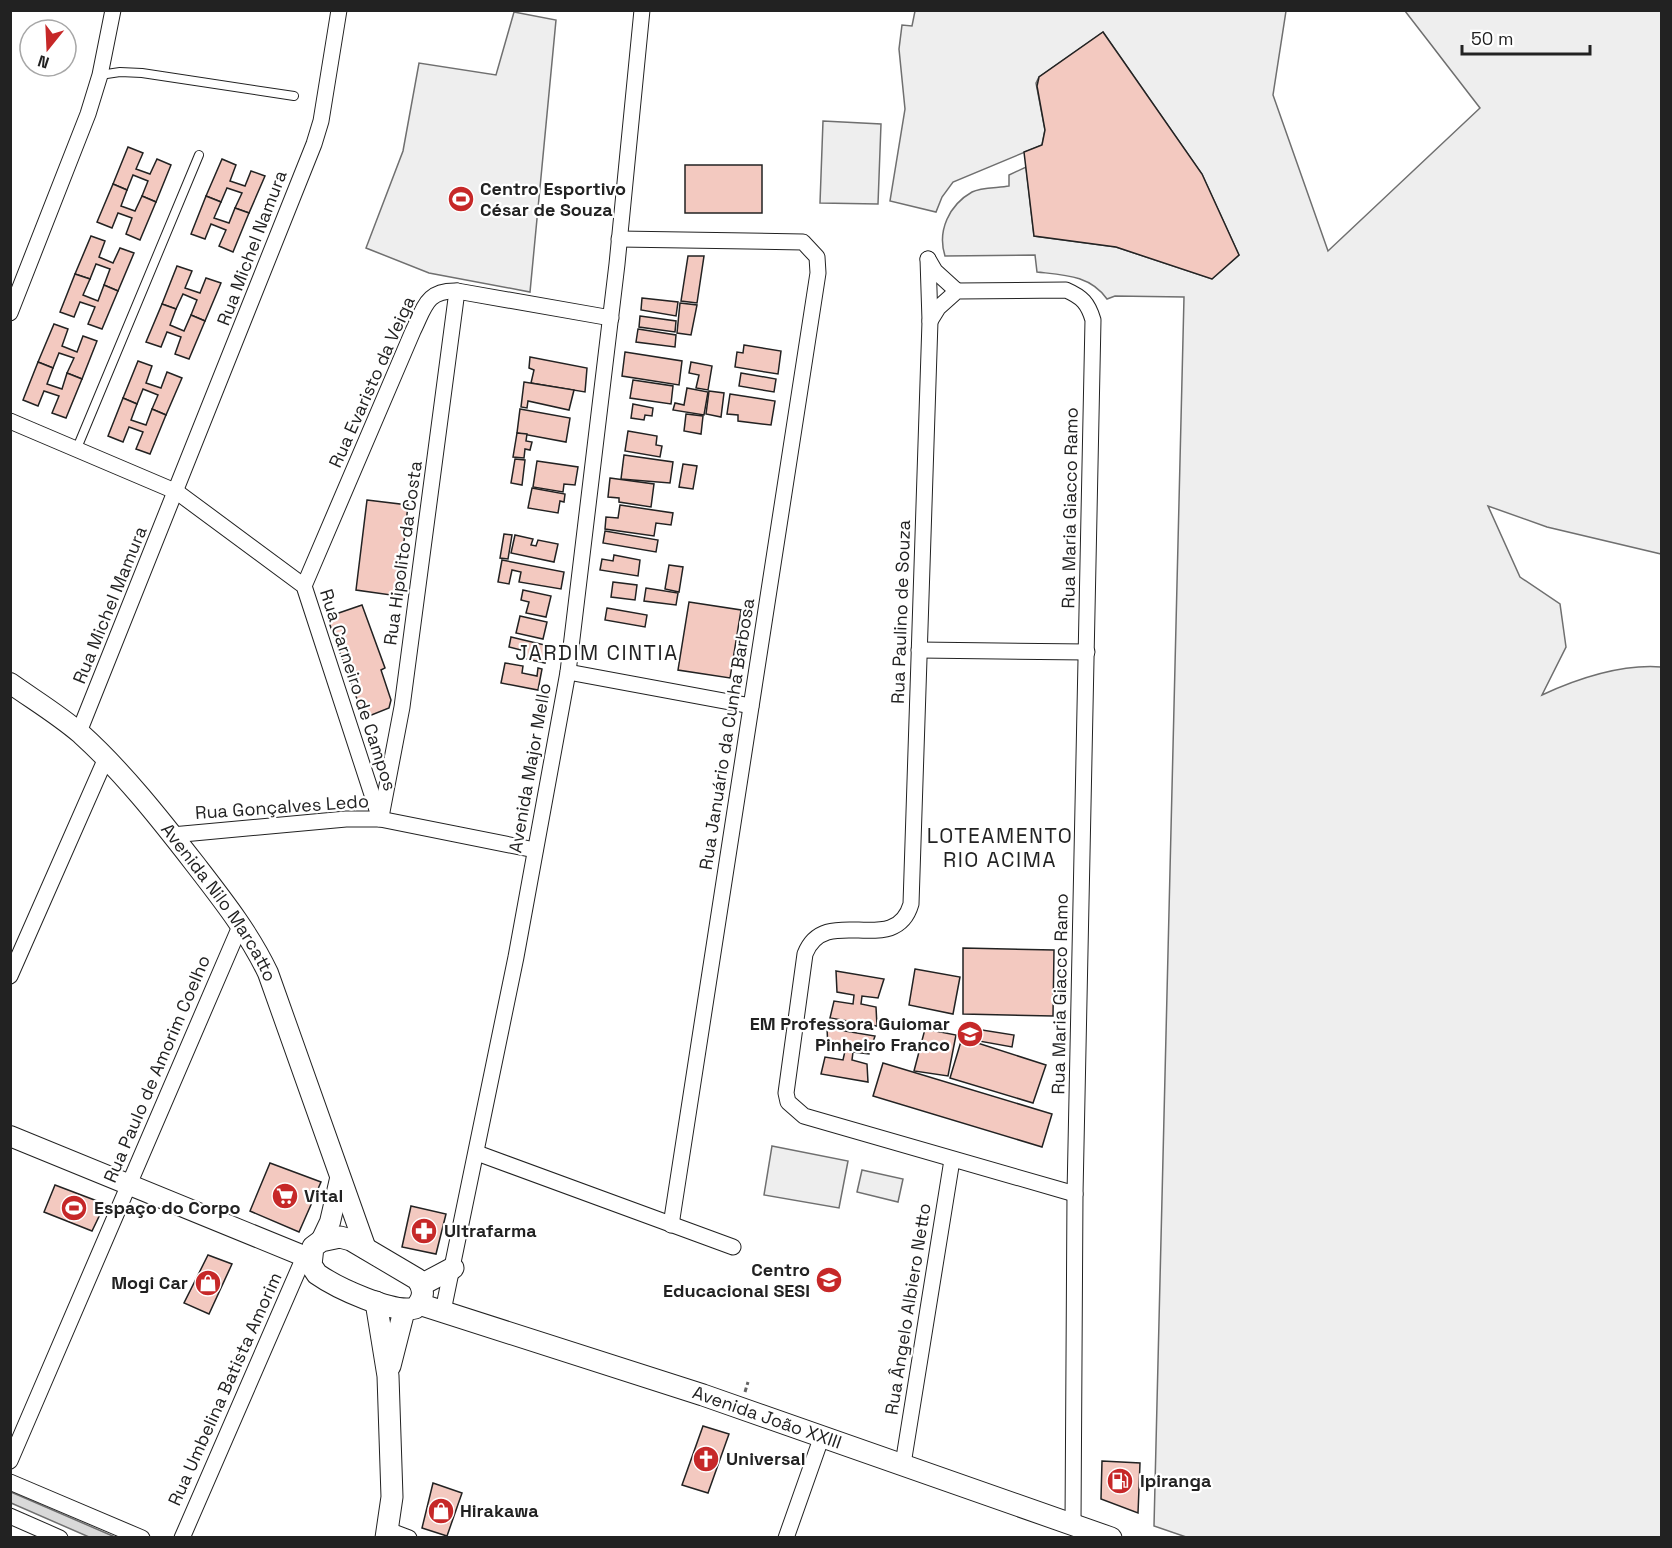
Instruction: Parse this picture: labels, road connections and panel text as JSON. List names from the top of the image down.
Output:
{
  "streets": {
    "main road": ["Avenida João XXIII"],
    "street": [
      "Rua Michel Namura",
      "Rua Evaristo da Veiga",
      "Rua Maria Giacco Ramo",
      "Rua Hipolito da Costa",
      "Rua Michel Mamura",
      "Rua Paulino de Souza",
      "Rua Carneiro de Campos",
      "Rua Januário da Cunha Barbosa",
      "Avenida Major Mello",
      "Rua Gonçalves Ledo",
      "Avenida Nilo Marcatto",
      "Rua Paulo de Amorim Coelho",
      "Rua Ângelo Albiero Netto",
      "Rua Umbelina Batista Amorim"
    ]
  },
  "crossings": [
    ["Rua Michel Namura", "Rua Michel Mamura"],
    ["Rua Michel Namura", "Rua Carneiro de Campos"],
    ["Rua Evaristo da Veiga", "Rua Hipolito da Costa"],
    ["Rua Evaristo da Veiga", "Rua Carneiro de Campos"],
    ["Rua Evaristo da Veiga", "Avenida Major Mello"],
    ["Rua Maria Giacco Ramo", "Rua Paulino de Souza"],
    ["Rua Maria Giacco Ramo", "Avenida João XXIII"],
    ["Rua Hipolito da Costa", "Rua Carneiro de Campos"],
    ["Rua Hipolito da Costa", "Rua Gonçalves Ledo"],
    ["Rua Michel Mamura", "Rua Carneiro de Campos"],
    ["Rua Michel Mamura", "Avenida Nilo Marcatto"],
    ["Rua Paulino de Souza", "Rua Ângelo Albiero Netto"],
    ["Rua Carneiro de Campos", "Rua Gonçalves Ledo"],
    ["Rua Januário da Cunha Barbosa", "Avenida Major Mello"],
    ["Avenida Major Mello", "Rua Gonçalves Ledo"],
    ["Avenida Major Mello", "Avenida João XXIII"],
    ["Rua Gonçalves Ledo", "Avenida Nilo Marcatto"],
    ["Avenida Nilo Marcatto", "Rua Paulo de Amorim Coelho"],
    ["Avenida Nilo Marcatto", "Avenida João XXIII"],
    ["Rua Paulo de Amorim Coelho", "Avenida João XXIII"],
    ["Rua Ângelo Albiero Netto", "Avenida João XXIII"],
    ["Rua Umbelina Batista Amorim", "Avenida João XXIII"]
  ],
  "districts": ["JARDIM CINTIA", "LOTEAMENTO RIO ACIMA"],
  "places": {
    "sports": ["Centro Esportivo César de Souza", "Espaço do Corpo"],
    "school or university": ["EM Professora Guiomar Pinheiro Franco", "Centro Educacional SESI"],
    "supermarket": ["Vital"],
    "pharmacy": ["Ultrafarma"],
    "shop": ["Mogi Car", "Hirakawa"],
    "church": ["Universal"],
    "fuel station": ["Ipiranga"]
  },
  "scale_bar": "50 m",
  "north": "bottom"
}
